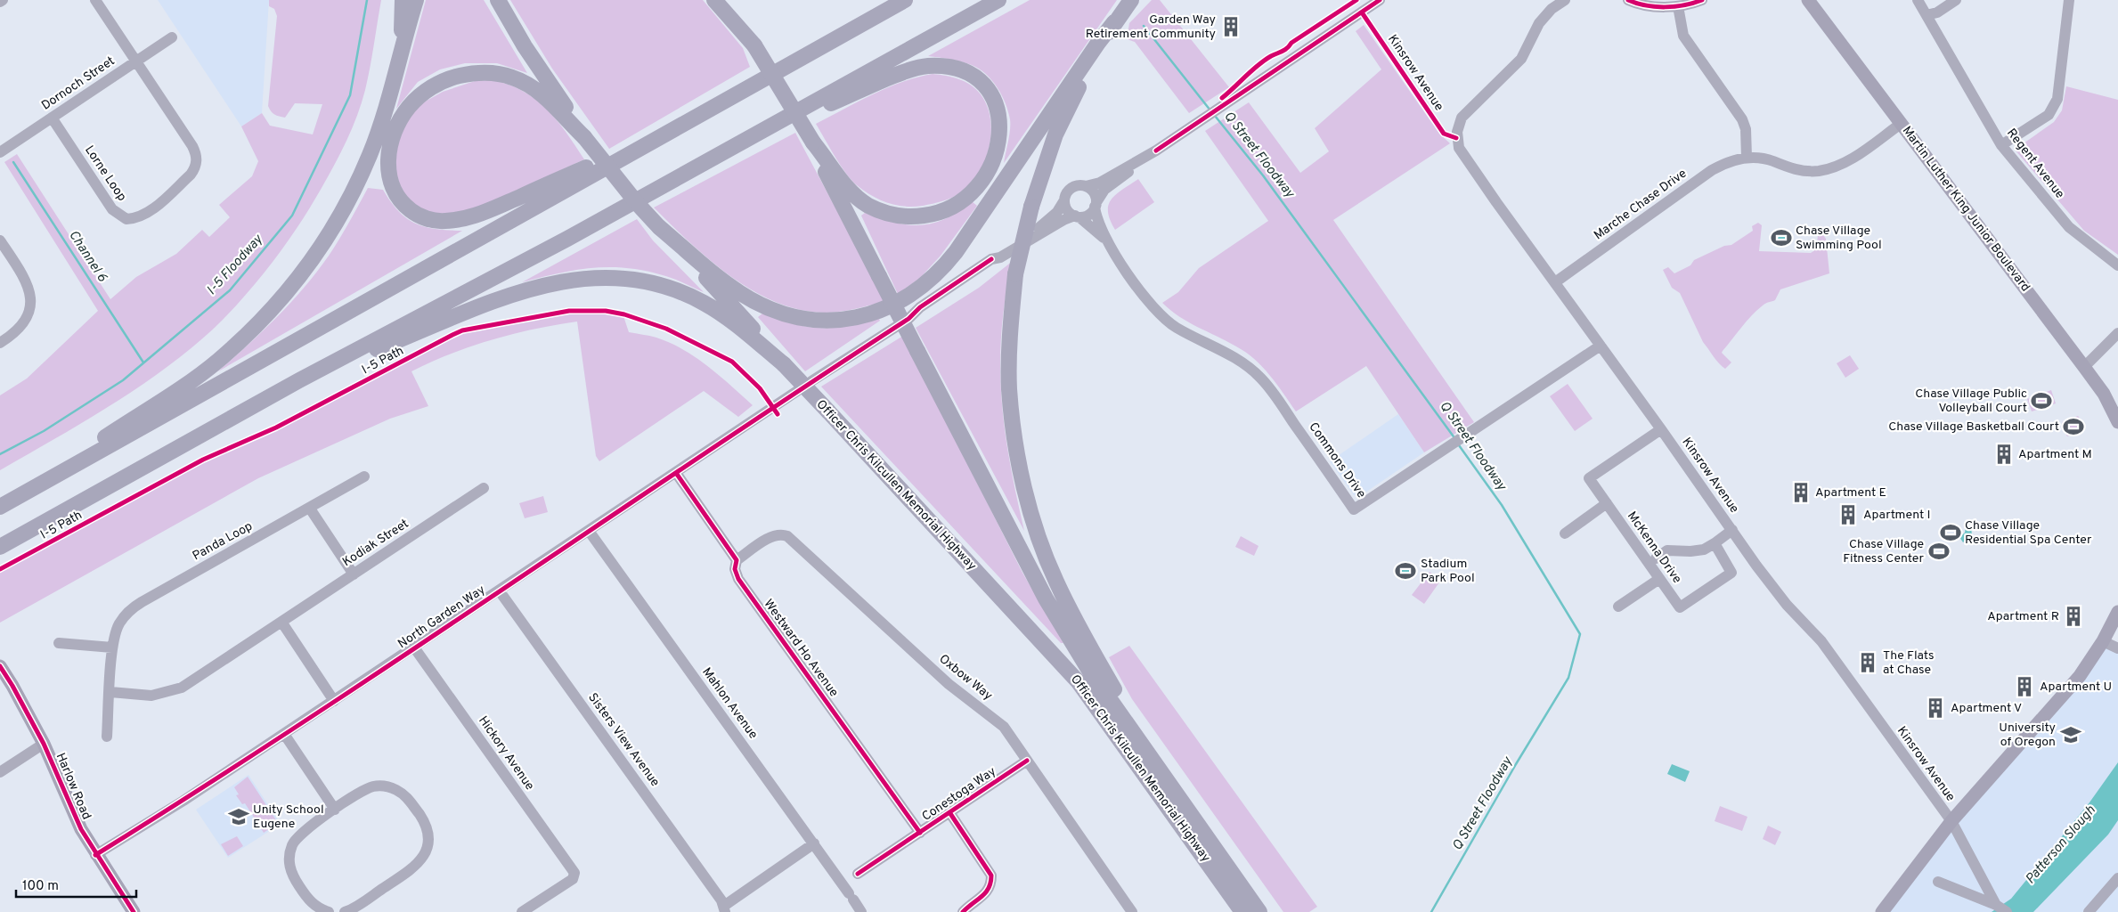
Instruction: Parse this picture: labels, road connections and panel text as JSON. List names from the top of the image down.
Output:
{
  "streets": {
    "highway": ["Officer Chris Kilcullen Memorial Highway"],
    "main road": ["Martin Luther King Junior Boulevard", "Harlow Road"],
    "street": [
      "Kinsrow Avenue",
      "Dornoch Street",
      "Regent Avenue",
      "Lorne Loop",
      "Marche Chase Drive",
      "Commons Drive",
      "Panda Loop",
      "Kodiak Street",
      "McKenna Drive",
      "North Garden Way",
      "Westward Ho Avenue",
      "Oxbow Way",
      "Mahlon Avenue",
      "Sisters View Avenue",
      "Hickory Avenue",
      "Conestoga Way"
    ],
    "cycle path": ["I-5 Path"]
  },
  "crossings": [
    ["Kinsrow Avenue", "Marche Chase Drive"],
    ["Kinsrow Avenue", "Commons Drive"],
    ["Kinsrow Avenue", "McKenna Drive"],
    ["Dornoch Street", "Lorne Loop"],
    ["Marche Chase Drive", "Martin Luther King Junior Boulevard"],
    ["Panda Loop", "Kodiak Street"],
    ["North Garden Way", "Westward Ho Avenue"],
    ["North Garden Way", "Mahlon Avenue"],
    ["North Garden Way", "Sisters View Avenue"],
    ["North Garden Way", "Hickory Avenue"],
    ["North Garden Way", "Harlow Road"],
    ["Westward Ho Avenue", "Oxbow Way"],
    ["Westward Ho Avenue", "Conestoga Way"],
    ["Oxbow Way", "Conestoga Way"]
  ],
  "water": [
    "Q Street Floodway",
    "Channel 6",
    "I-5 Floodway",
    "Patterson Slough"
  ],
  "places": {
    "building": [
      "Garden Way Retirement Community",
      "Apartment M",
      "Apartment E",
      "Apartment I",
      "Apartment R",
      "The Flats at Chase",
      "Apartment U",
      "Apartment V"
    ],
    "sports": [
      "Chase Village Swimming Pool",
      "Chase Village Public Volleyball Court",
      "Chase Village Basketball Court",
      "Chase Village Residential Spa Center",
      "Chase Village Fitness Center",
      "Stadium Park Pool"
    ],
    "school or university": ["University of Oregon", "Unity School Eugene"]
  },
  "scale_bar": "100 m"
}
